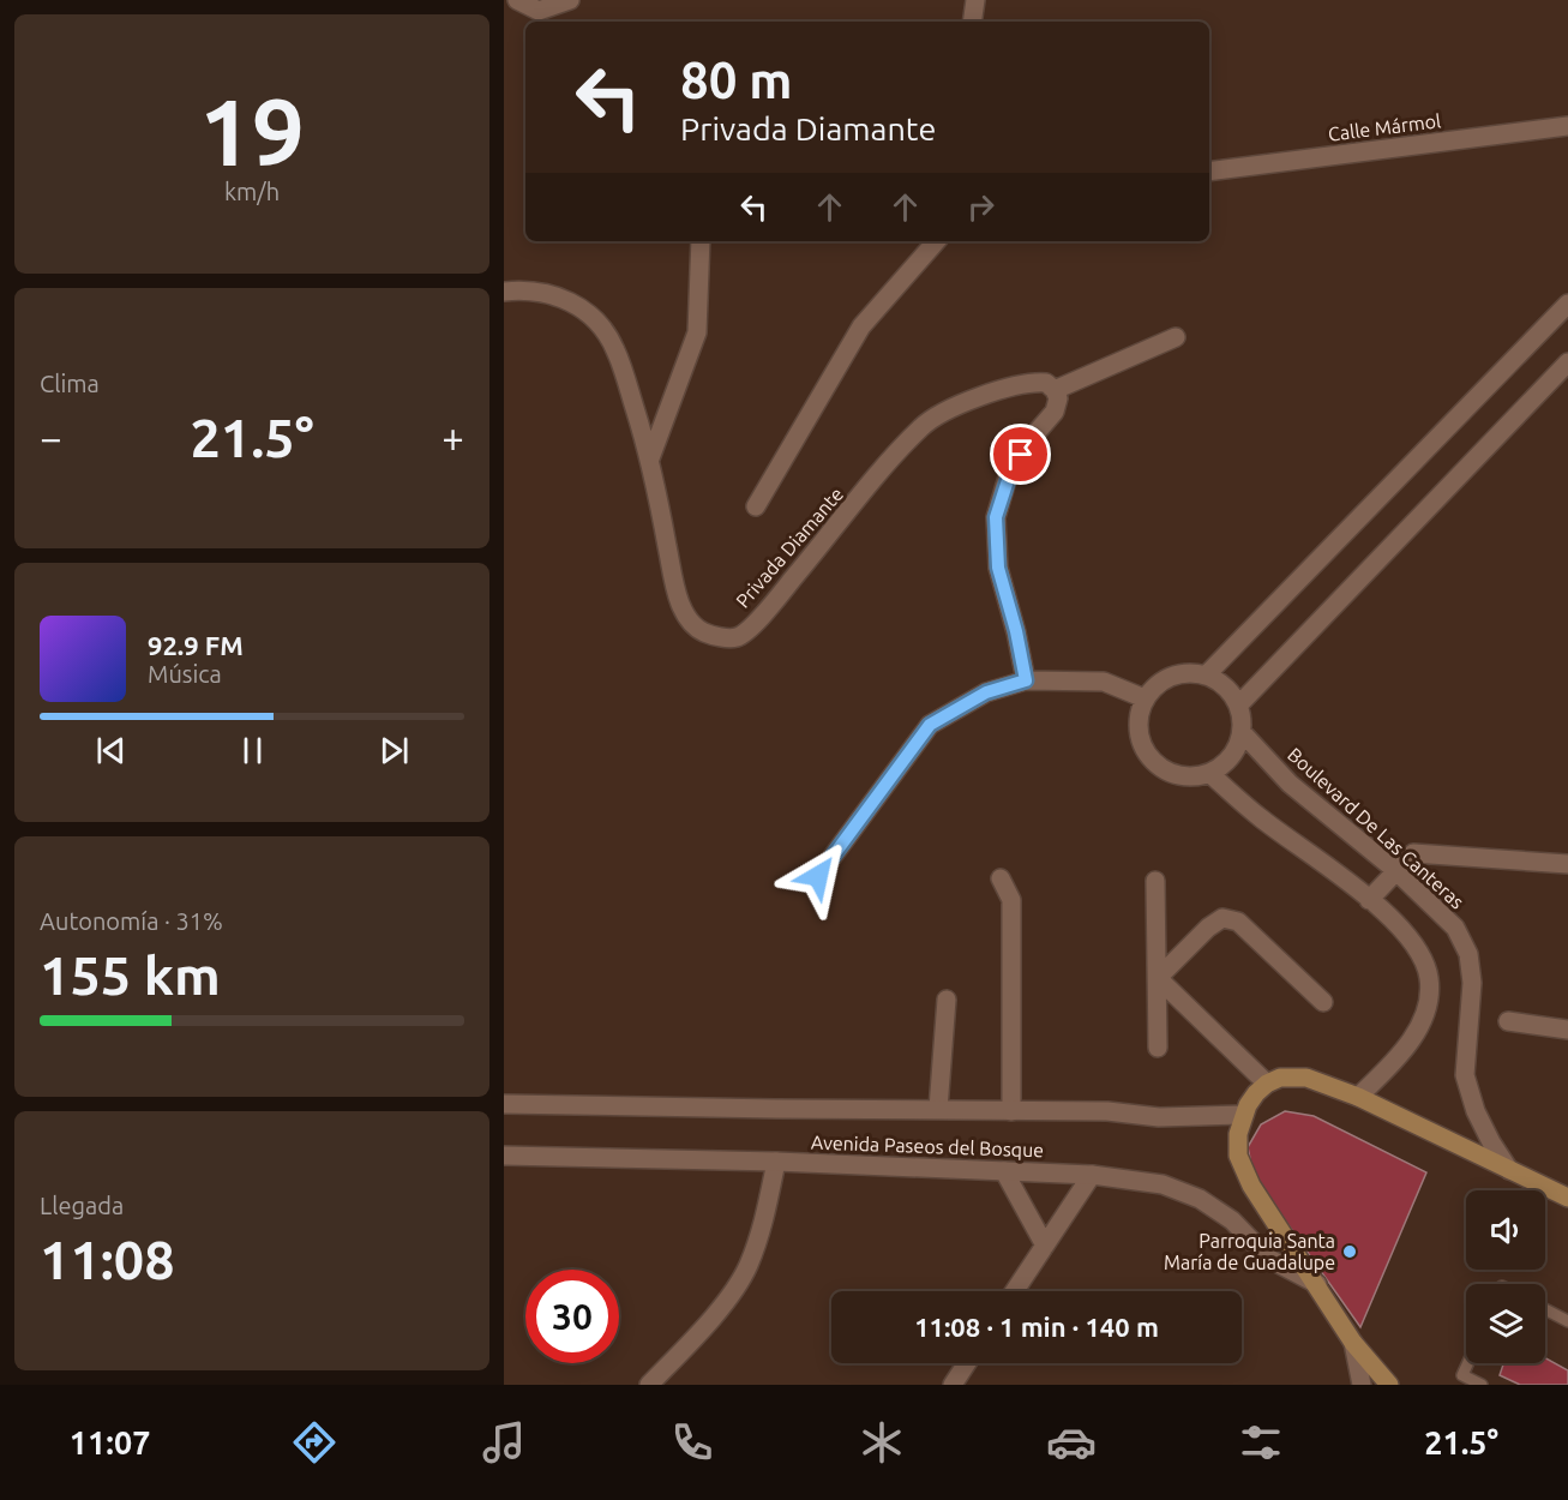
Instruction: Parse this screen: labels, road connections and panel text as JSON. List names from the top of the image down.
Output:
{
  "streets": {
    "street": [
      "Calle Mármol",
      "Privada Diamante",
      "Boulevard De Las Canteras",
      "Avenida Paseos del Bosque"
    ]
  },
  "places": ["Parroquia Santa María de Guadalupe"],
  "page": {
    "tile": [
      ["19", "km/h"],
      "Clima",
      ["Autonomía · 31%", "155 km"],
      ["Llegada", "11:08"]
    ],
    "turn": ["80 m", "Privada Diamante"],
    "heat": ["−", "21.5°", "+"],
    "song": ["92.9 FM", "Música"],
    "limit": "30",
    "trip": "11:08 · 1 min · 140 m",
    "tabs": ["11:07", "21.5°"]
  }
}
